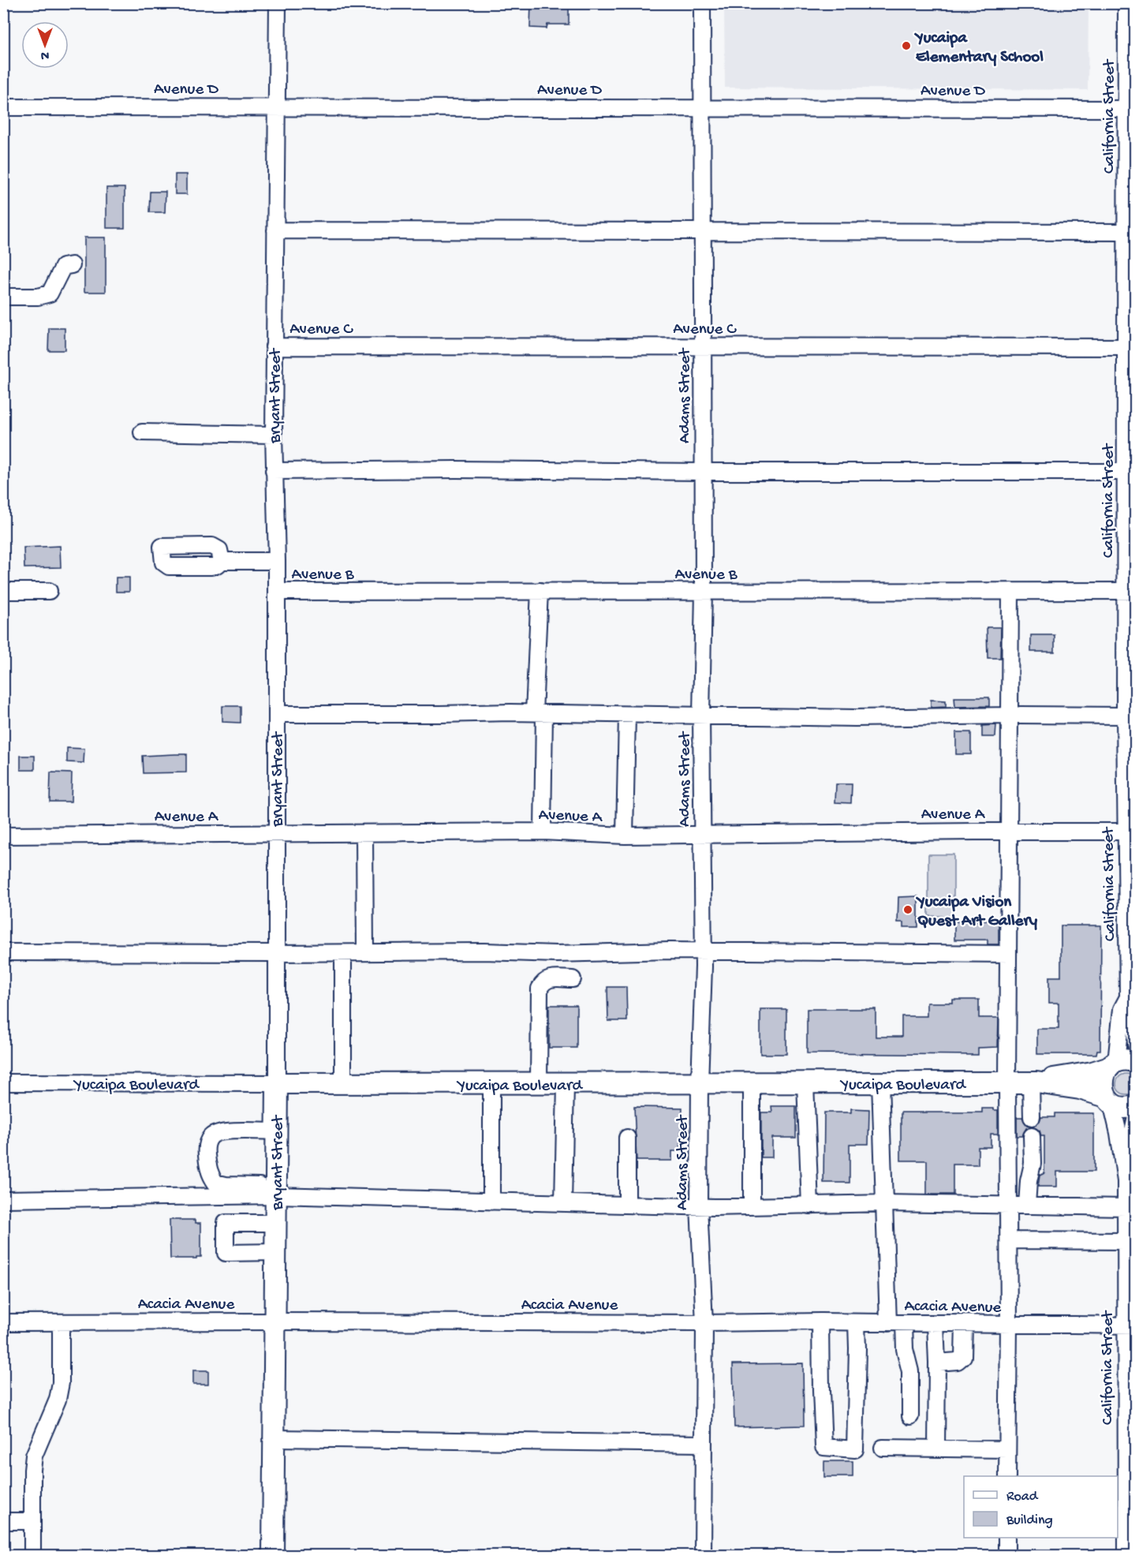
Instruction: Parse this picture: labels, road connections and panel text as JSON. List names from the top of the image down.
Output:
{
  "streets": {
    "main road": ["Bryant Street", "Yucaipa Boulevard"],
    "street": [
      "Avenue D",
      "California Street",
      "Avenue C",
      "Adams Street",
      "Avenue B",
      "Avenue A",
      "Acacia Avenue"
    ]
  },
  "crossings": [
    ["Avenue D", "California Street"],
    ["Avenue D", "Bryant Street"],
    ["Avenue D", "Adams Street"],
    ["California Street", "Avenue C"],
    ["California Street", "Avenue B"],
    ["California Street", "Avenue A"],
    ["California Street", "Yucaipa Boulevard"],
    ["California Street", "Acacia Avenue"],
    ["Avenue C", "Bryant Street"],
    ["Avenue C", "Adams Street"],
    ["Bryant Street", "Avenue B"],
    ["Bryant Street", "Avenue A"],
    ["Bryant Street", "Yucaipa Boulevard"],
    ["Bryant Street", "Acacia Avenue"],
    ["Adams Street", "Avenue B"],
    ["Adams Street", "Avenue A"],
    ["Adams Street", "Yucaipa Boulevard"],
    ["Adams Street", "Acacia Avenue"]
  ],
  "places": ["Yucaipa Elementary School", "Yucaipa Vision Quest Art Gallery"],
  "legend": ["Road", "Building"],
  "north": "bottom"
}
